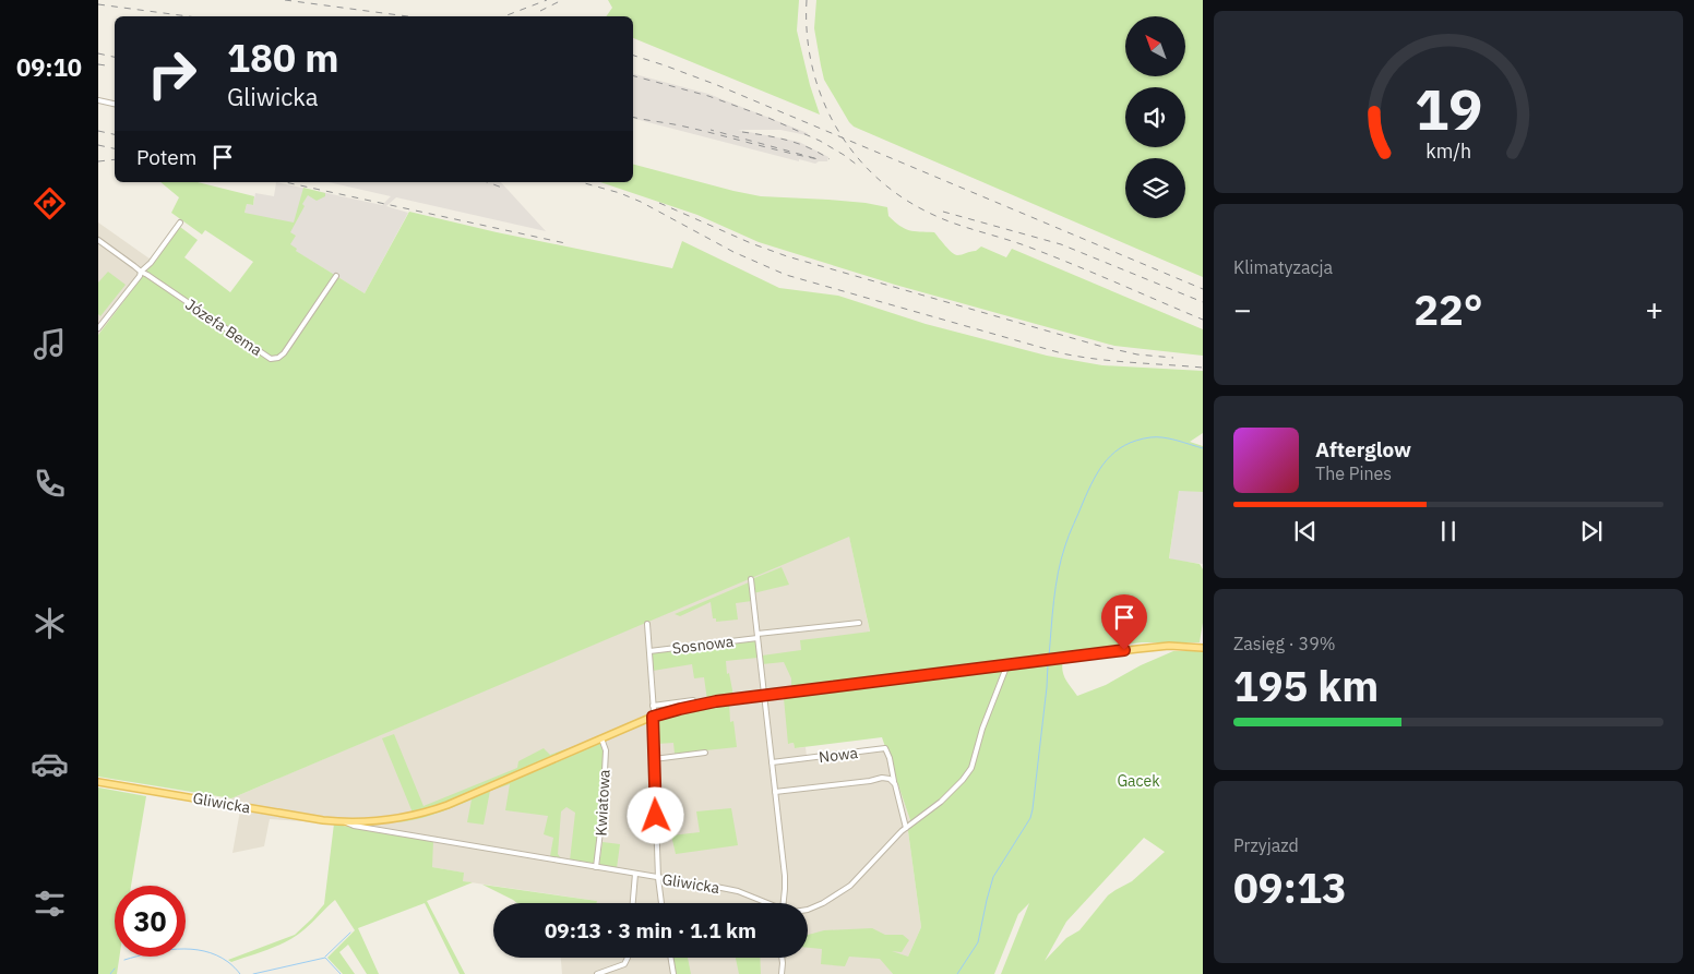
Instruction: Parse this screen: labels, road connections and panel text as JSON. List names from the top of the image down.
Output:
{
  "streets": {
    "main road": ["Gliwicka"],
    "street": [
      "Józefa Bema",
      "Sosnowa",
      "Nowa",
      "Kwiatowa"
    ]
  },
  "crossings": [
    ["Nowa", "Gliwicka"],
    ["Gliwicka", "Kwiatowa"]
  ],
  "parks": ["Gacek"],
  "north": "top left",
  "page": {
    "tabs": "09:10",
    "turn": ["180 m", "Gliwicka"],
    "then": "Potem",
    "tile": [
      "Klimatyzacja",
      ["Zasięg · 39%", "195 km"],
      ["Przyjazd", "09:13"]
    ],
    "heat": ["−", "22°", "+"],
    "song": ["Afterglow", "The Pines"],
    "limit": "30",
    "trip": "09:13 · 3 min · 1.1 km",
    "gauge": ["19", "km/h"]
  }
}
